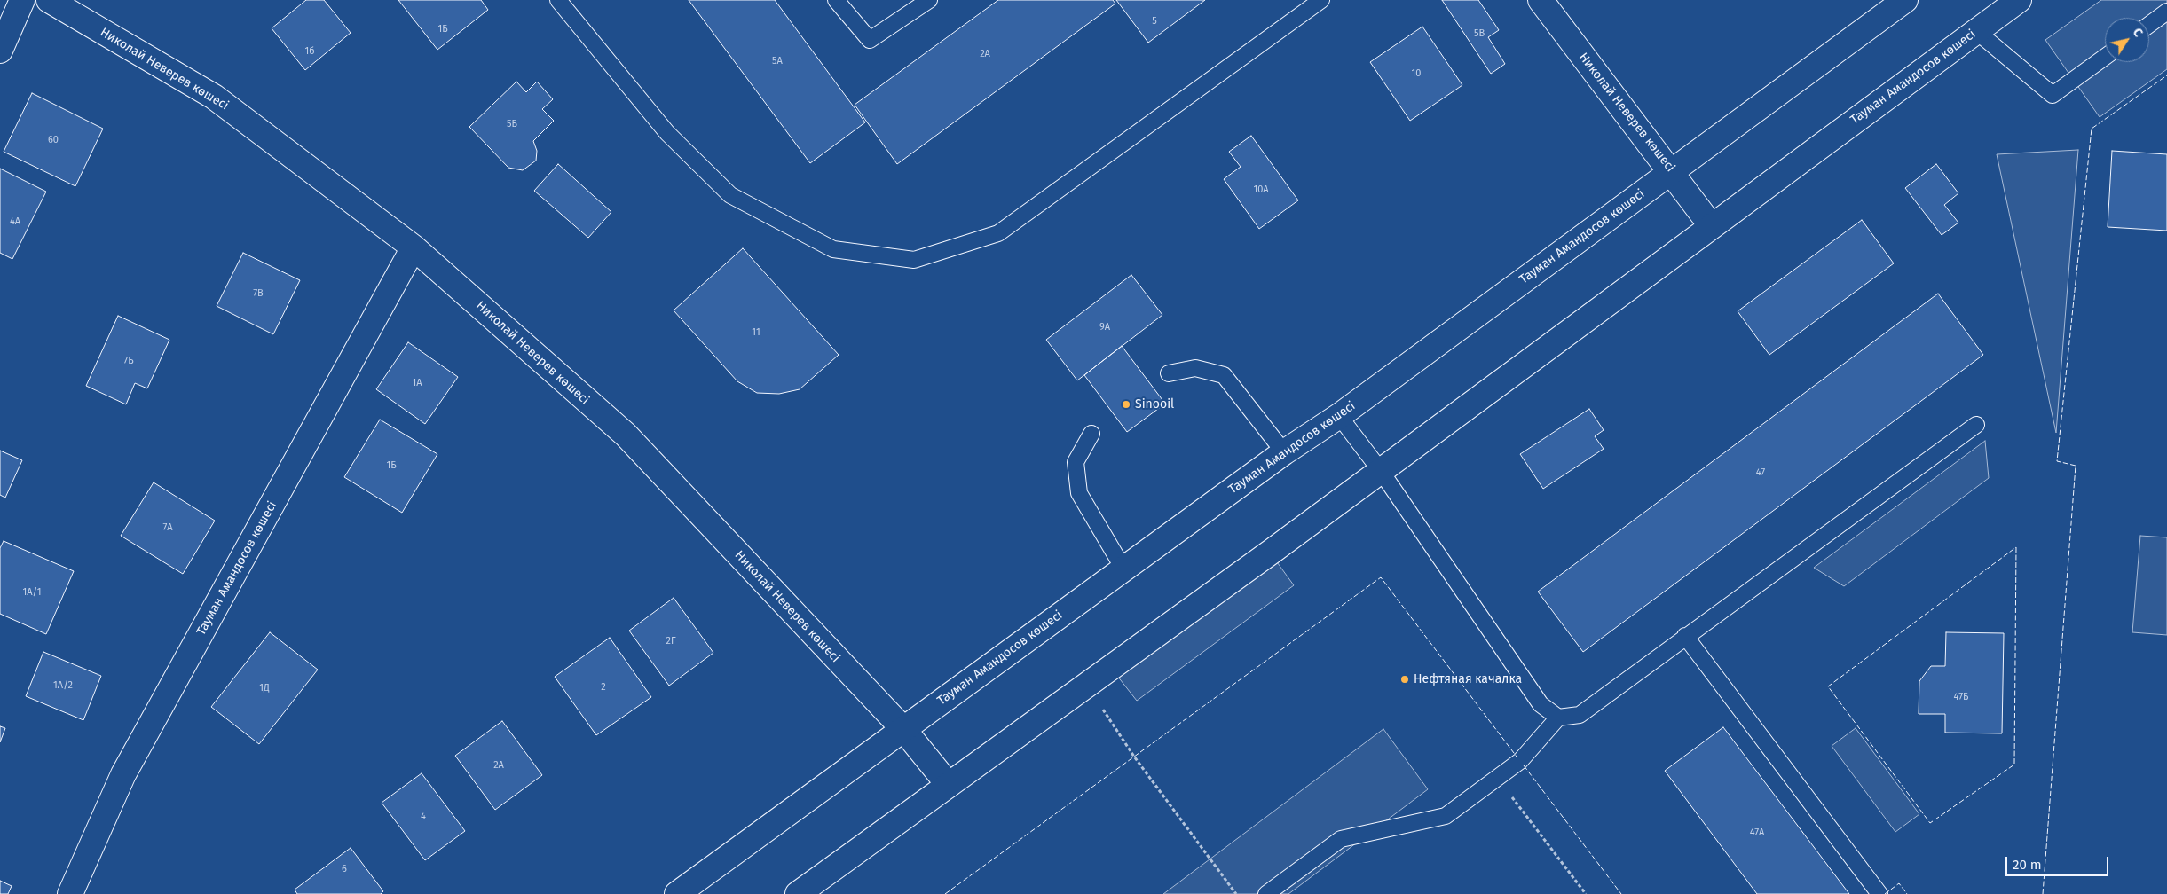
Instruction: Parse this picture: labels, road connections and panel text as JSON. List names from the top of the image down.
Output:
{
  "streets": {
    "main road": ["Николай Неверев көшесі", "Тауман Амандосов көшесі"]
  },
  "crossings": [
    ["Николай Неверев көшесі", "Тауман Амандосов көшесі"]
  ],
  "places": ["Sinooil", "Нефтяная качалка"],
  "house_numbers": [
    "5",
    "1Б",
    "5В",
    "1б",
    "2А",
    "5А",
    "10",
    "5Б",
    "60",
    "10А",
    "4А",
    "7В",
    "9А",
    "11",
    "7Б",
    "1А",
    "1Б",
    "47",
    "7А",
    "1А/1",
    "2Г",
    "1А/2",
    "2",
    "1Д",
    "47Б",
    "2А",
    "4",
    "47А",
    "6"
  ],
  "scale_bar": "20 m",
  "north": "top right"
}
